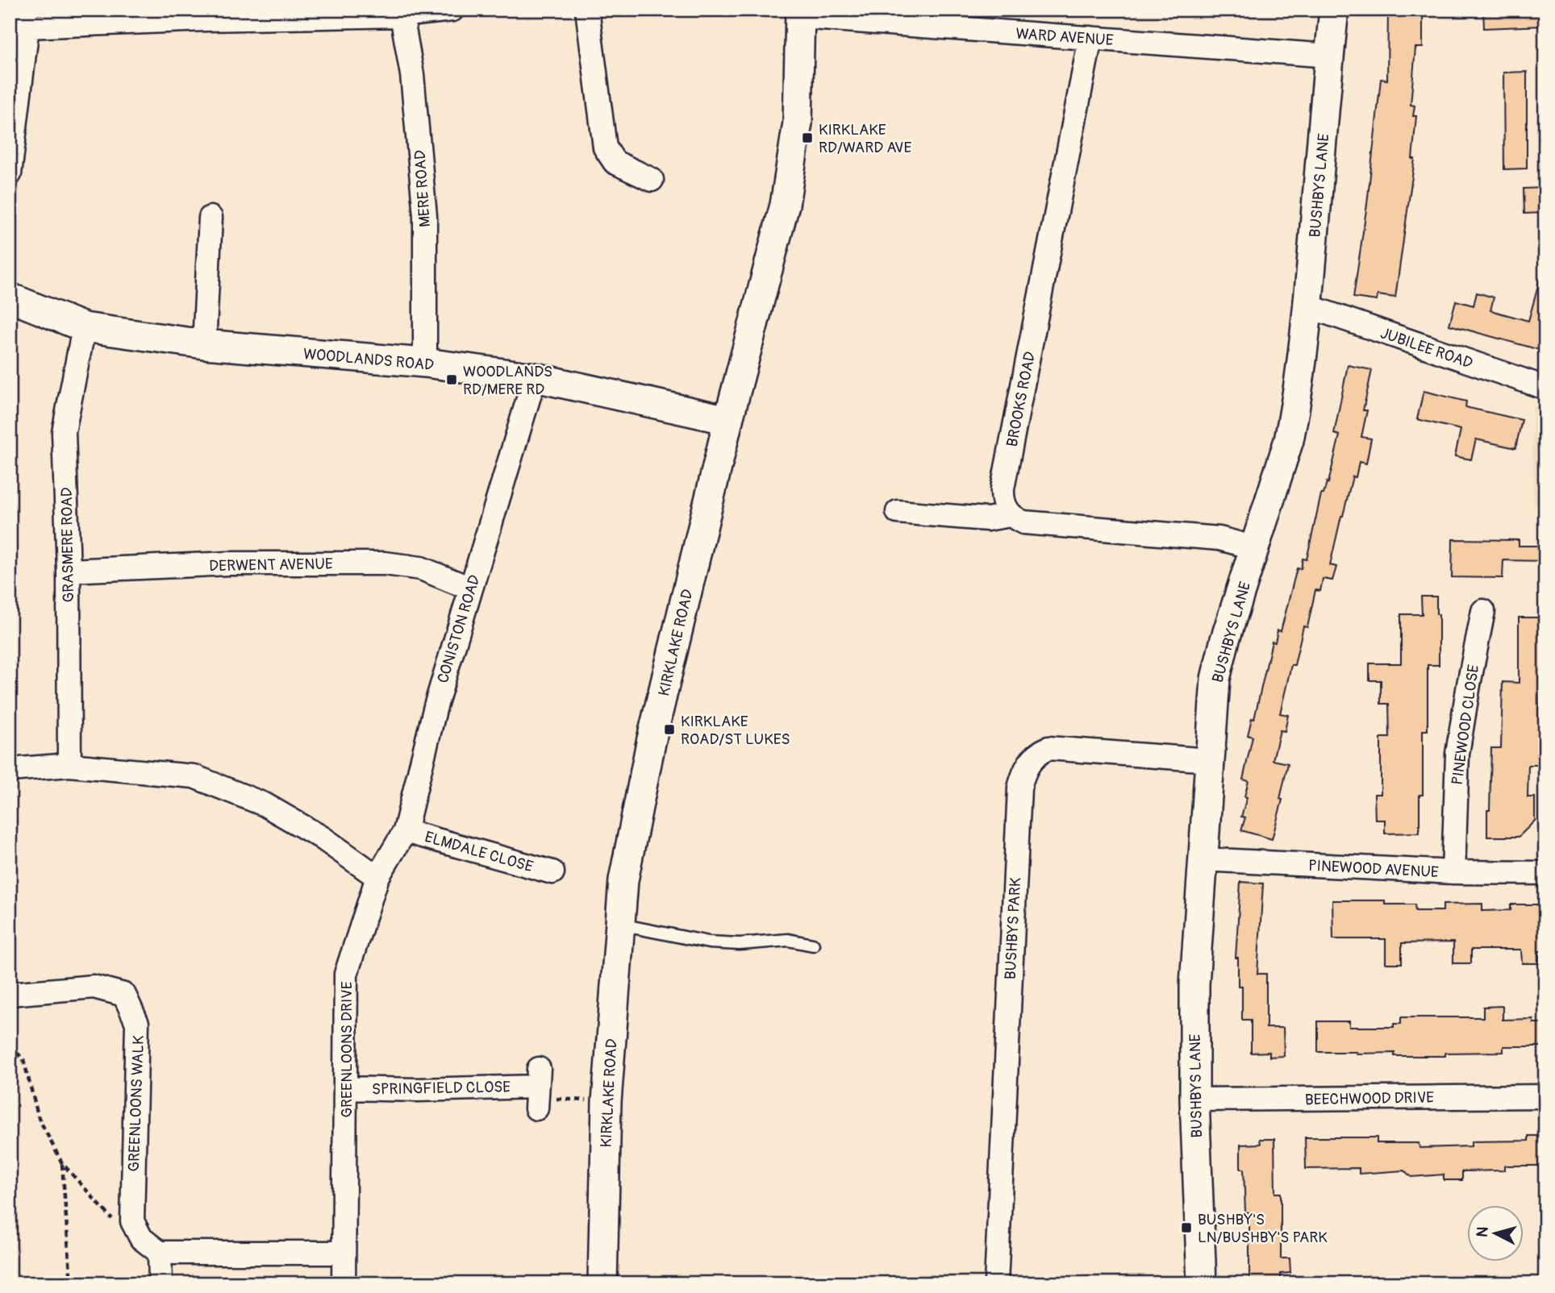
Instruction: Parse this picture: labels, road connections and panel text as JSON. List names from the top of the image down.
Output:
{
  "streets": {
    "street": [
      "WARD AVENUE",
      "BUSHBYS LANE",
      "MERE ROAD",
      "JUBILEE ROAD",
      "WOODLANDS ROAD",
      "BROOKS ROAD",
      "GRASMERE ROAD",
      "DERWENT AVENUE",
      "CONISTON ROAD",
      "KIRKLAKE ROAD",
      "PINEWOOD CLOSE",
      "ELMDALE CLOSE",
      "PINEWOOD AVENUE",
      "BUSHBYS PARK",
      "GREENLOONS DRIVE",
      "SPRINGFIELD CLOSE",
      "BEECHWOOD DRIVE",
      "GREENLOONS WALK"
    ]
  },
  "crossings": [
    ["WARD AVENUE", "BUSHBYS LANE"],
    ["WARD AVENUE", "BROOKS ROAD"],
    ["WARD AVENUE", "KIRKLAKE ROAD"],
    ["BUSHBYS LANE", "JUBILEE ROAD"],
    ["BUSHBYS LANE", "PINEWOOD AVENUE"],
    ["BUSHBYS LANE", "BUSHBYS PARK"],
    ["BUSHBYS LANE", "BEECHWOOD DRIVE"],
    ["MERE ROAD", "WOODLANDS ROAD"],
    ["WOODLANDS ROAD", "GRASMERE ROAD"],
    ["WOODLANDS ROAD", "CONISTON ROAD"],
    ["WOODLANDS ROAD", "KIRKLAKE ROAD"],
    ["GRASMERE ROAD", "DERWENT AVENUE"],
    ["DERWENT AVENUE", "CONISTON ROAD"],
    ["CONISTON ROAD", "ELMDALE CLOSE"],
    ["CONISTON ROAD", "GREENLOONS DRIVE"],
    ["PINEWOOD CLOSE", "PINEWOOD AVENUE"],
    ["GREENLOONS DRIVE", "SPRINGFIELD CLOSE"]
  ],
  "places": {
    "transit": [
      "KIRKLAKE RD/WARD AVE",
      "WOODLANDS RD/MERE RD",
      "KIRKLAKE ROAD/ST LUKES",
      "BUSHBY'S LN/BUSHBY'S PARK"
    ]
  },
  "north": "left"
}
